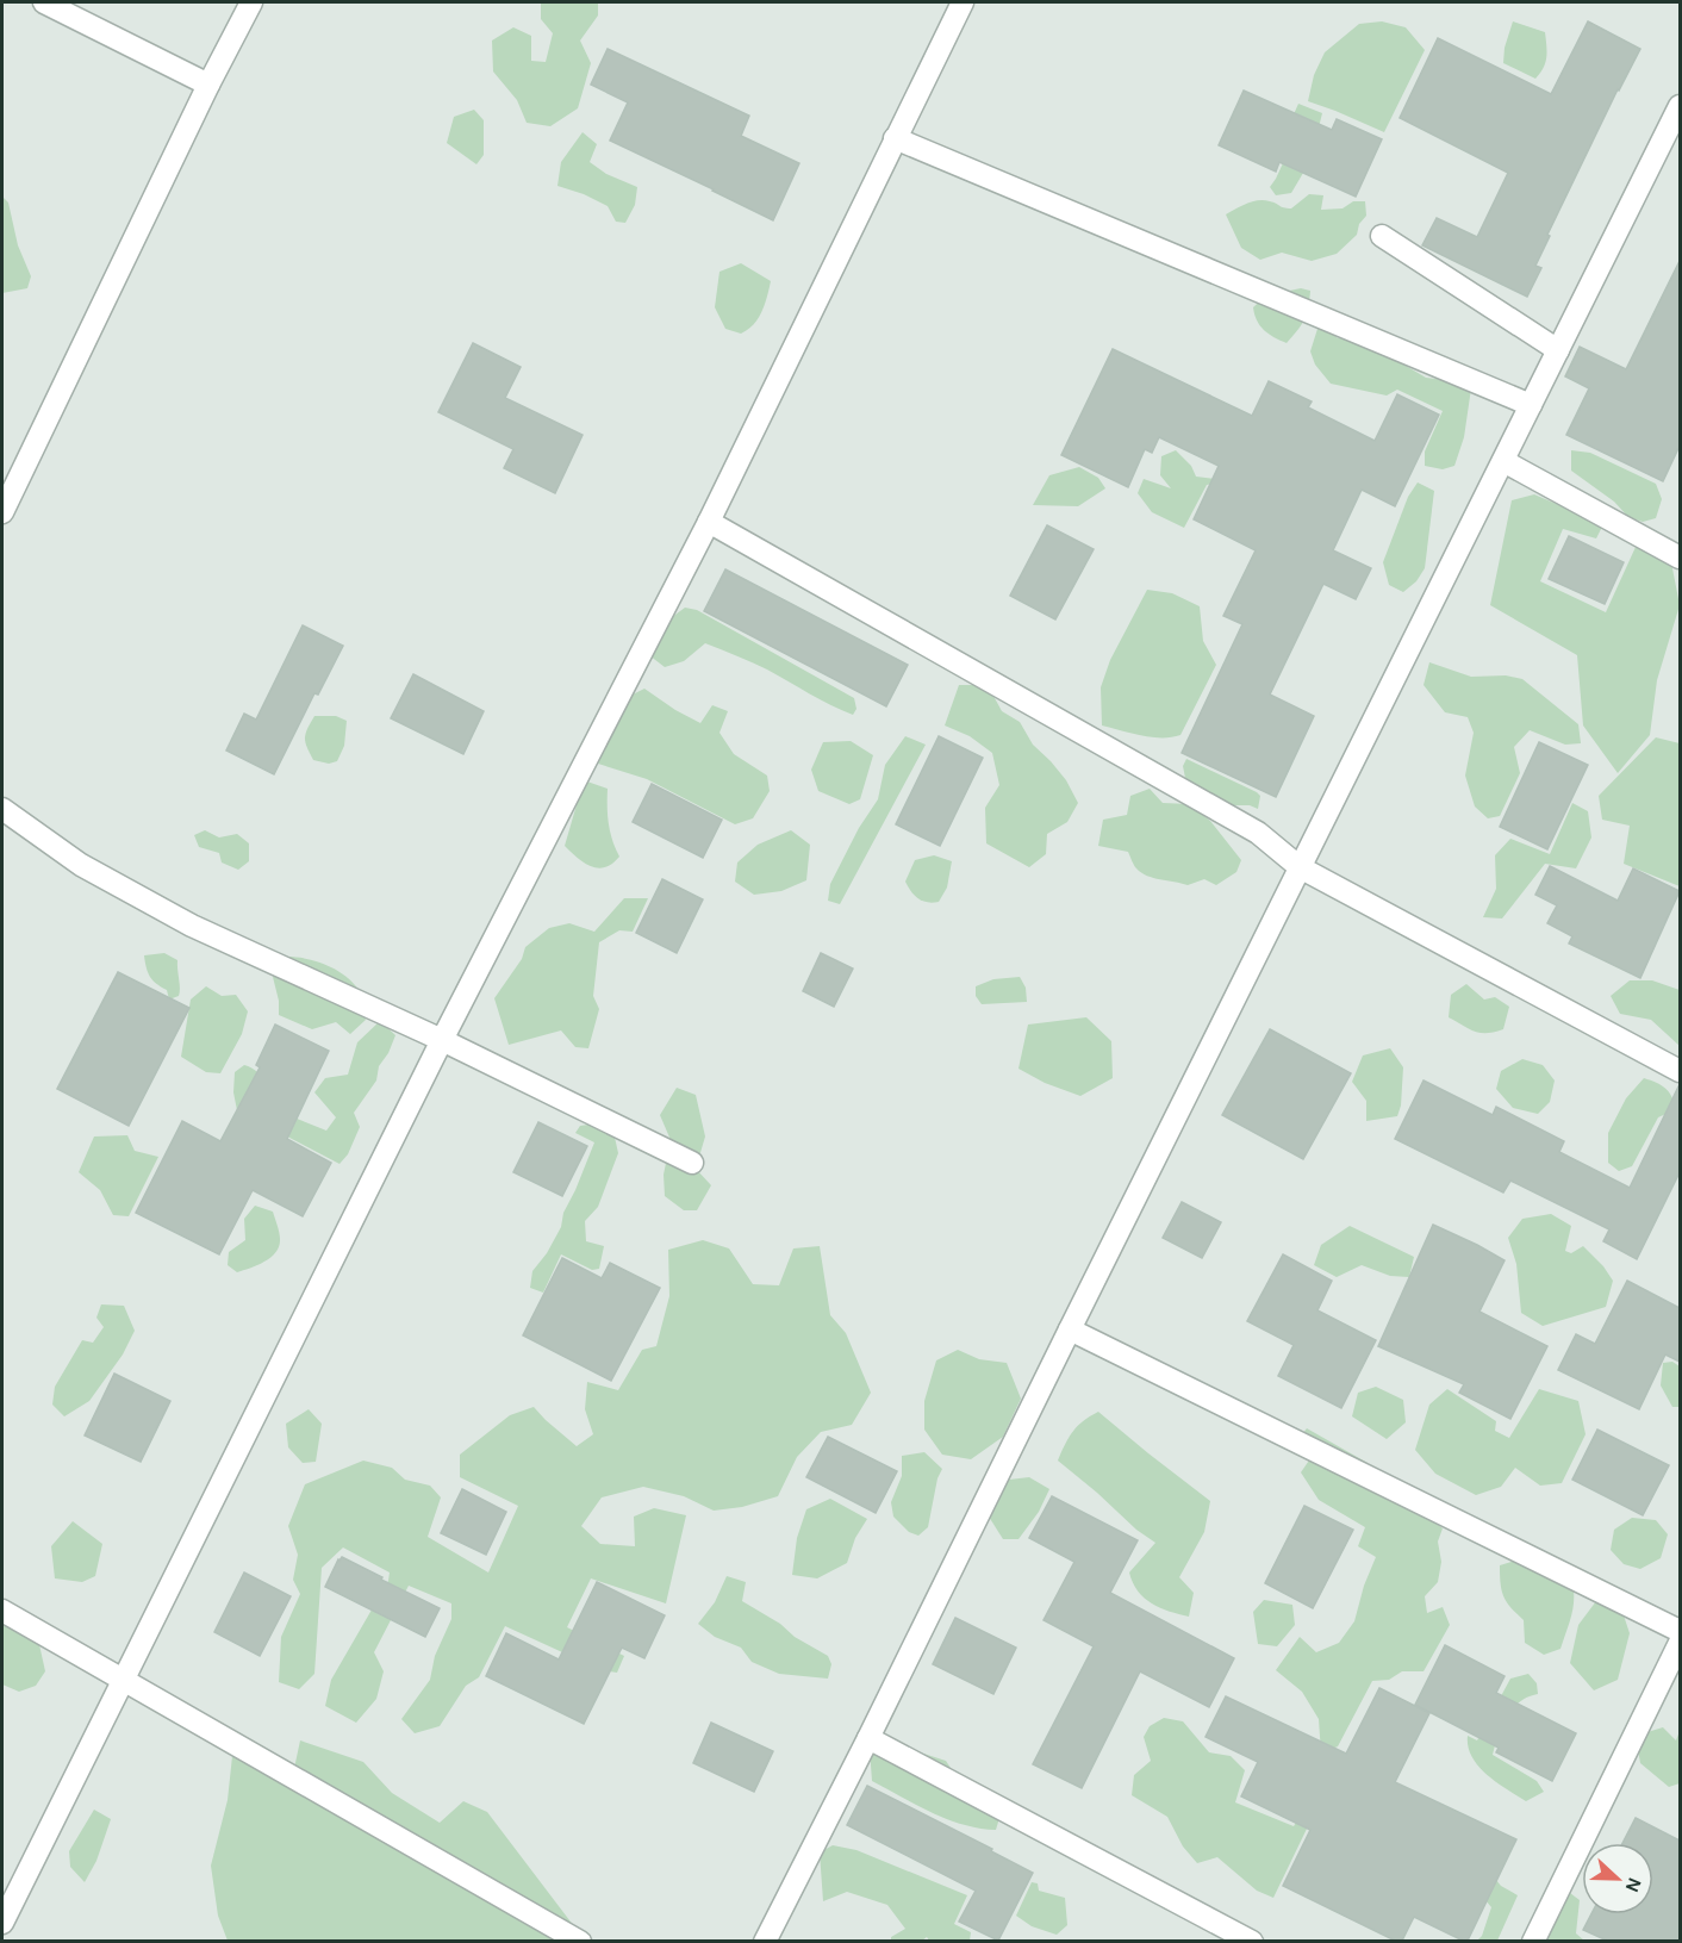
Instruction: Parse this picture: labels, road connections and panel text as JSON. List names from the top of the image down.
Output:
{
  "north": "right"
}
